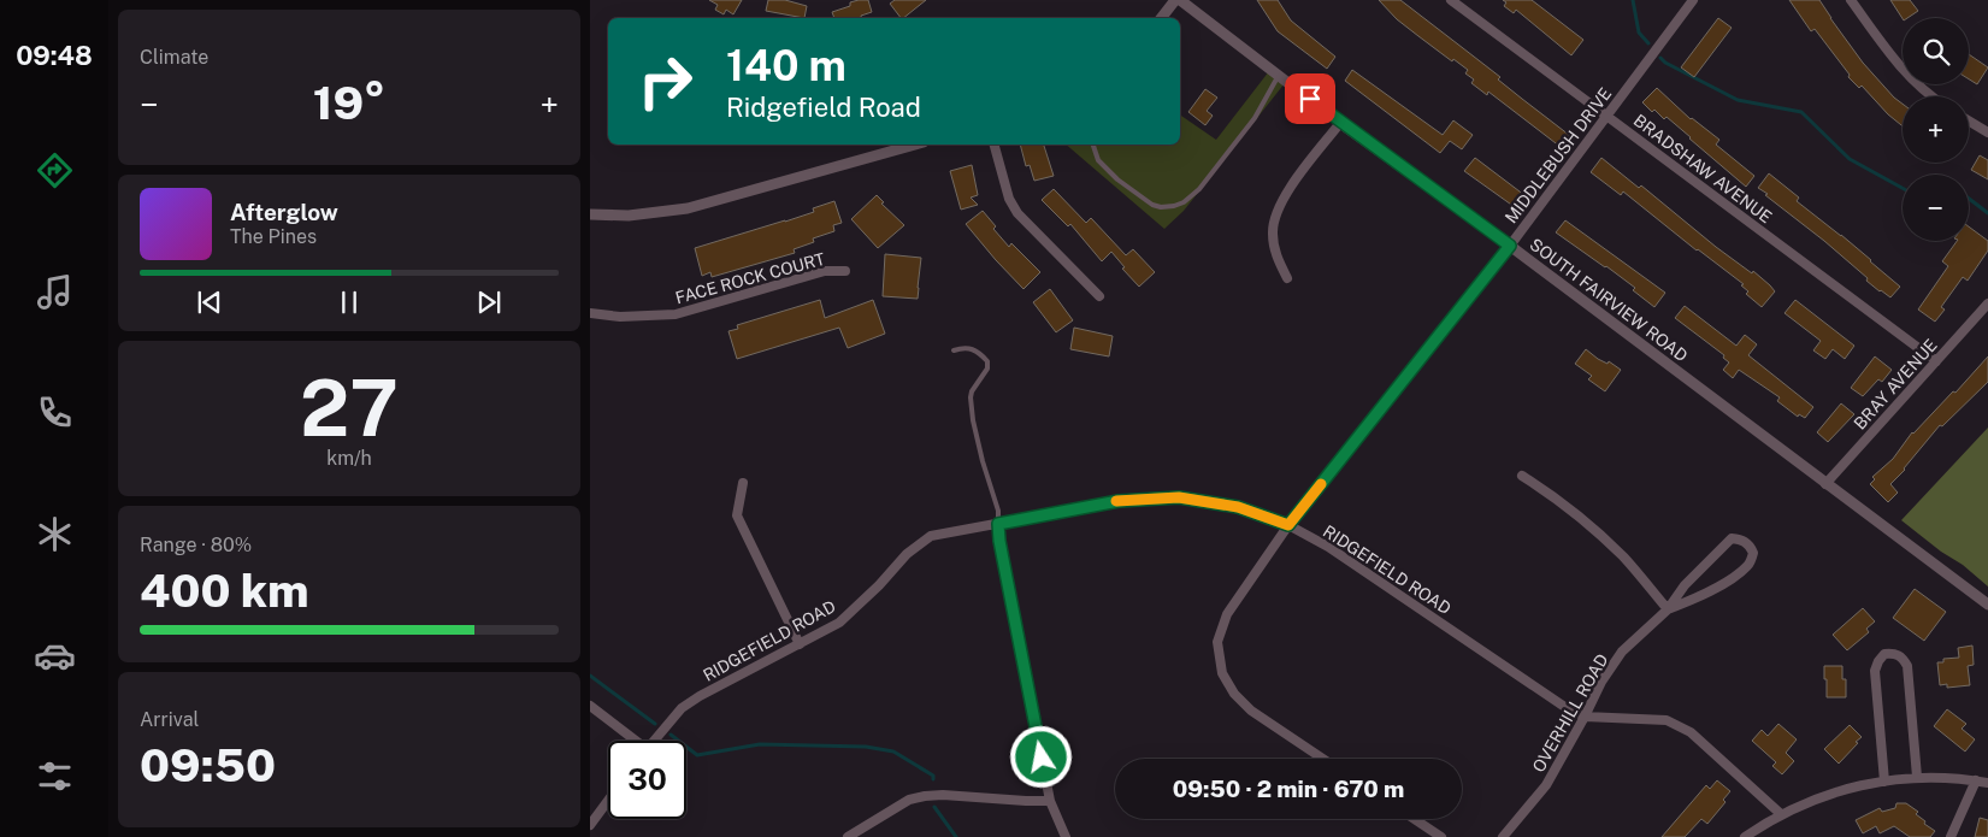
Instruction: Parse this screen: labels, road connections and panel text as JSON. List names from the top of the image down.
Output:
{
  "streets": {
    "street": [
      "MIDDLEBUSH DRIVE",
      "BRADSHAW AVENUE",
      "FACE ROCK COURT",
      "SOUTH FAIRVIEW ROAD",
      "BRAY AVENUE",
      "RIDGEFIELD ROAD",
      "OVERHILL ROAD"
    ]
  },
  "crossings": [
    ["MIDDLEBUSH DRIVE", "BRADSHAW AVENUE"],
    ["MIDDLEBUSH DRIVE", "SOUTH FAIRVIEW ROAD"],
    ["MIDDLEBUSH DRIVE", "RIDGEFIELD ROAD"],
    ["BRADSHAW AVENUE", "BRAY AVENUE"],
    ["SOUTH FAIRVIEW ROAD", "BRAY AVENUE"],
    ["RIDGEFIELD ROAD", "OVERHILL ROAD"]
  ],
  "page": {
    "tabs": "09:48",
    "tile": [
      "Climate",
      ["27", "km/h"],
      ["Range · 80%", "400 km"],
      ["Arrival", "09:50"]
    ],
    "map_buttons": ["+", "−"],
    "turn": ["140 m", "Ridgefield Road"],
    "heat": ["−", "19°", "+"],
    "song": ["Afterglow", "The Pines"],
    "limit": "30",
    "trip": "09:50 · 2 min · 670 m"
  }
}
